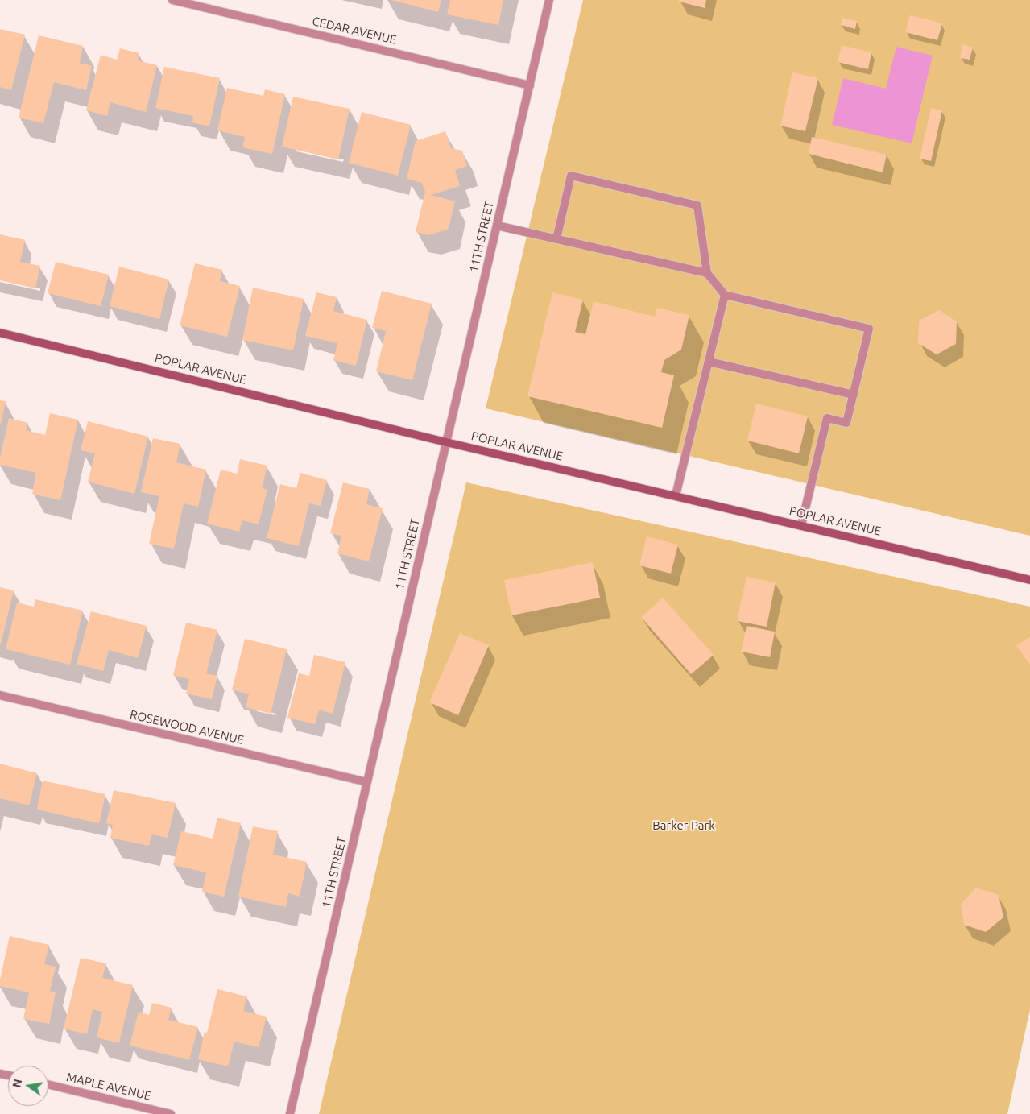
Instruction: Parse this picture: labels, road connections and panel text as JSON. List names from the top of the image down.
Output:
{
  "streets": {
    "main road": ["POPLAR AVENUE"],
    "street": [
      "CEDAR AVENUE",
      "11TH STREET",
      "ROSEWOOD AVENUE",
      "MAPLE AVENUE"
    ]
  },
  "crossings": [
    ["CEDAR AVENUE", "11TH STREET"],
    ["11TH STREET", "POPLAR AVENUE"],
    ["11TH STREET", "ROSEWOOD AVENUE"]
  ],
  "parks": ["Barker Park"],
  "north": "left"
}
